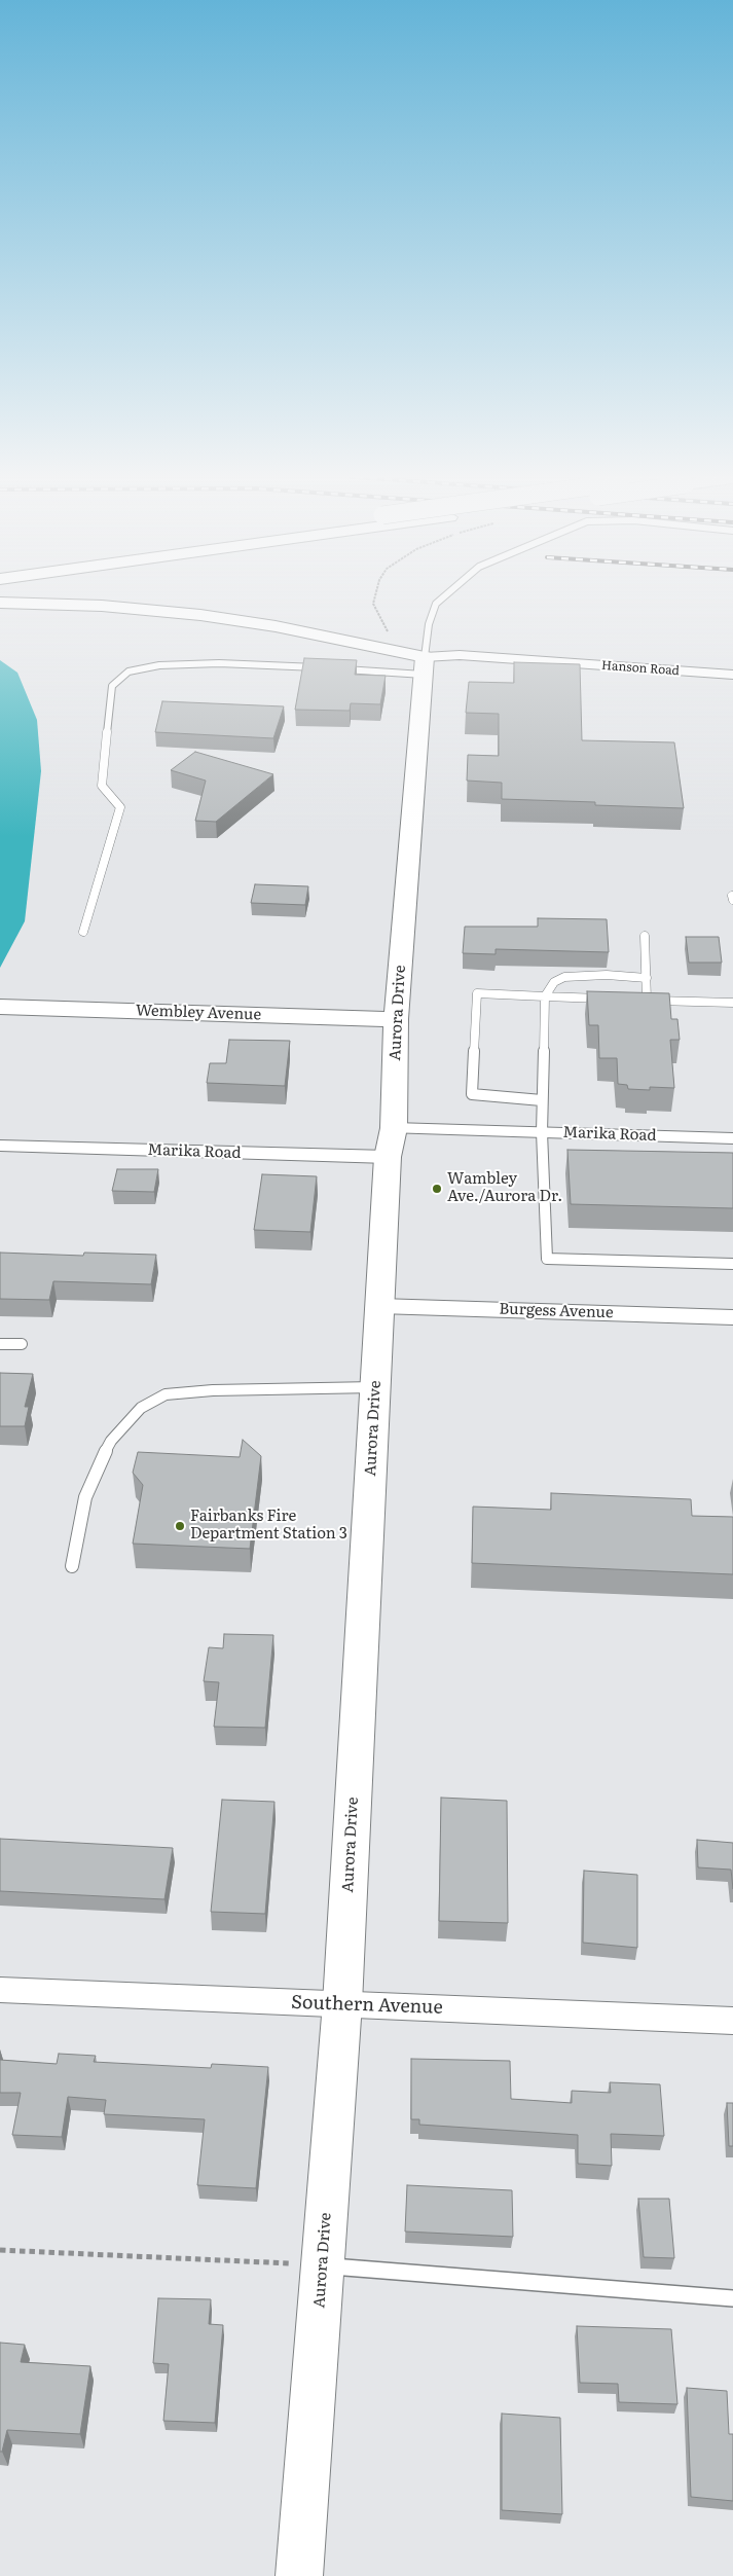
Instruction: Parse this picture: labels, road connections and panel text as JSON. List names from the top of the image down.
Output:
{
  "streets": {
    "main road": ["Wembley Avenue", "Aurora Drive"],
    "street": [
      "Hanson Road",
      "Marika Road",
      "Burgess Avenue",
      "Southern Avenue"
    ]
  },
  "crossings": [
    ["Hanson Road", "Aurora Drive"],
    ["Wembley Avenue", "Aurora Drive"],
    ["Aurora Drive", "Marika Road"],
    ["Aurora Drive", "Burgess Avenue"],
    ["Aurora Drive", "Southern Avenue"]
  ],
  "places": ["Wambley Ave./Aurora Dr.", "Fairbanks Fire Department Station 3"]
}
